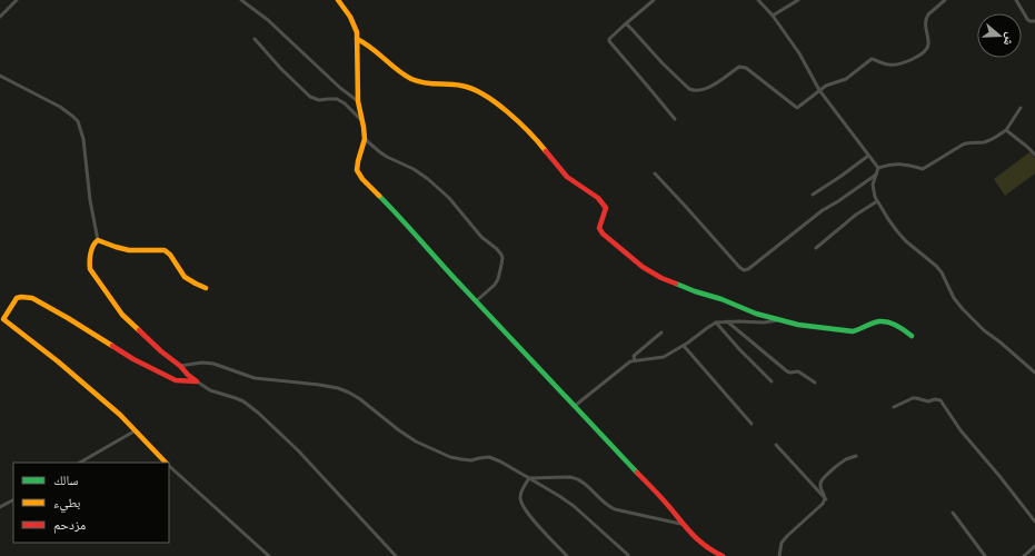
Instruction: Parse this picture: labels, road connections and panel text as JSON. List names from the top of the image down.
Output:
{
  "legend": ["سالك", "بطيء", "مزدحم"],
  "north": "right"
}
